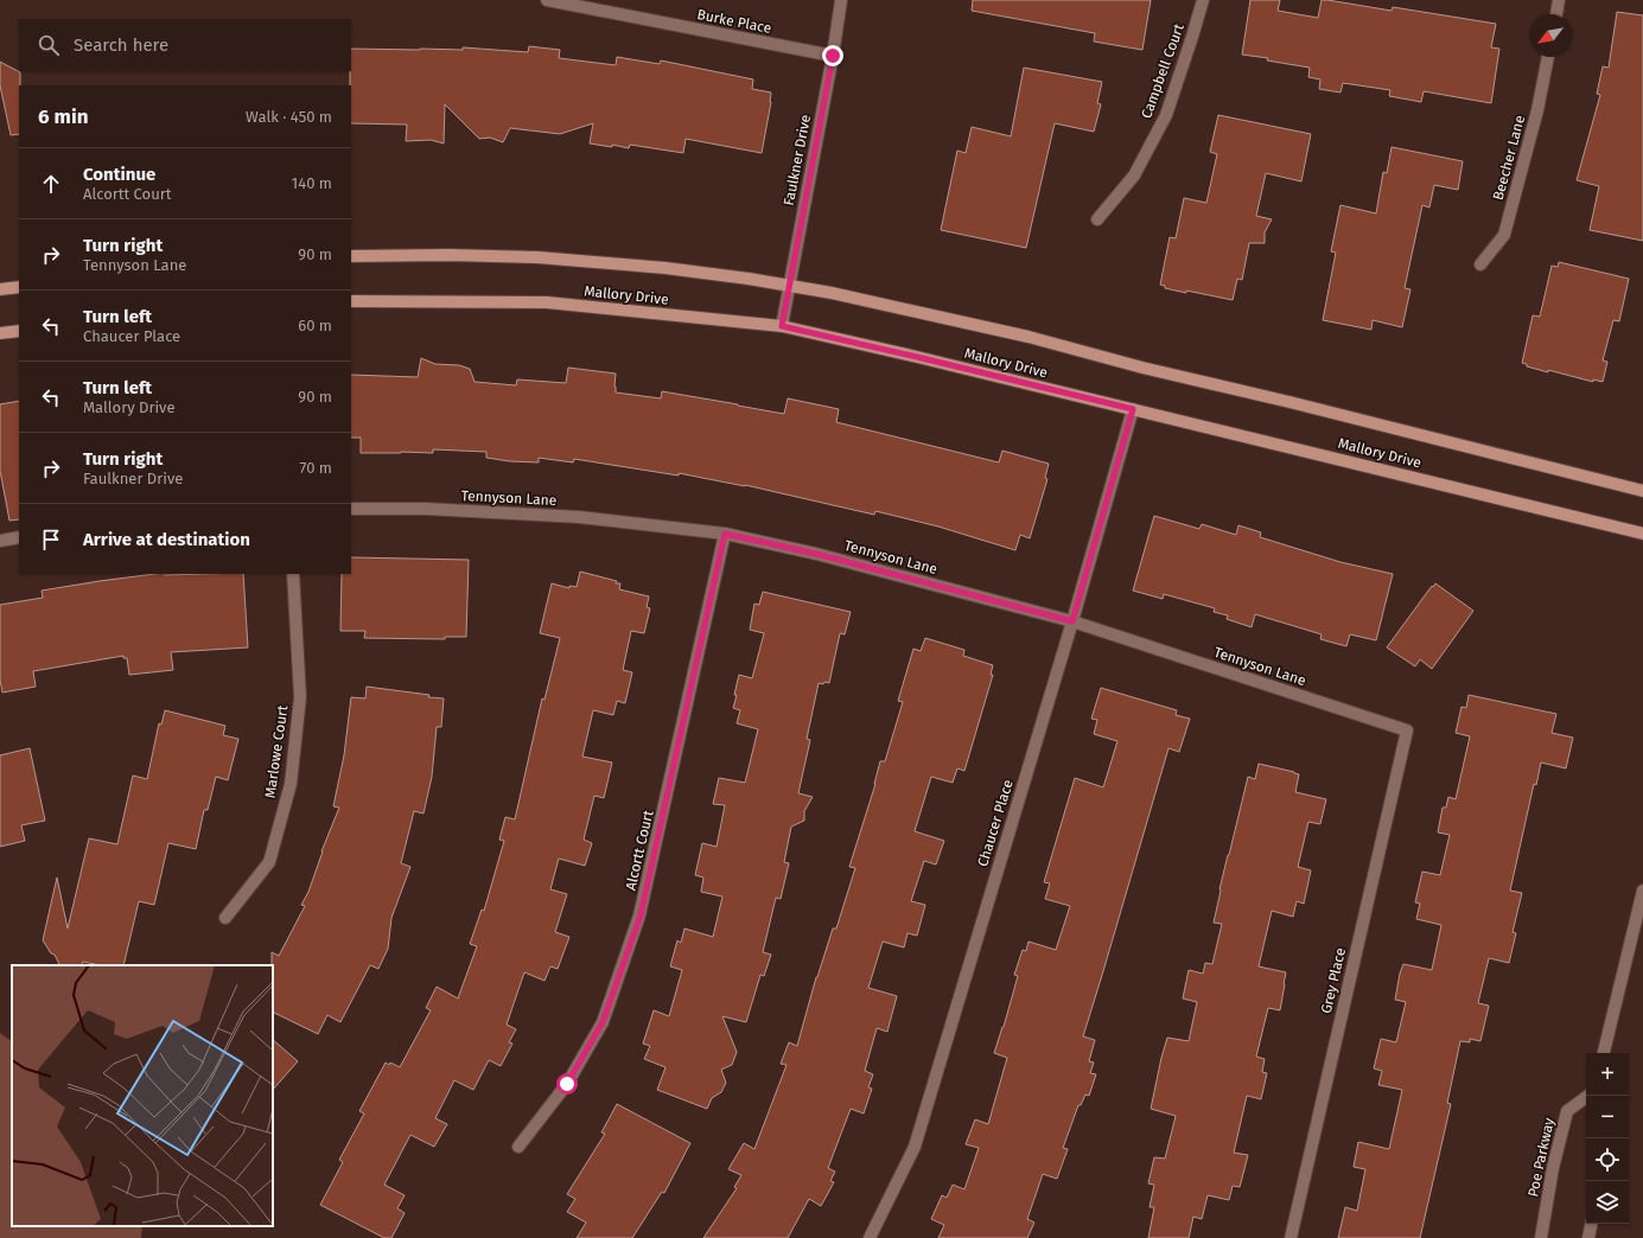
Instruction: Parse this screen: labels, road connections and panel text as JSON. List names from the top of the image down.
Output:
{
  "streets": {
    "main road": ["Mallory Drive"],
    "street": [
      "Burke Place",
      "Campbell Court",
      "Beecher Lane",
      "Faulkner Drive",
      "Tennyson Lane",
      "Marlowe Court",
      "Chaucer Place",
      "Alcortt Court",
      "Grey Place",
      "Poe Parkway"
    ]
  },
  "crossings": [
    ["Burke Place", "Faulkner Drive"],
    ["Faulkner Drive", "Mallory Drive"],
    ["Mallory Drive", "Chaucer Place"],
    ["Tennyson Lane", "Chaucer Place"],
    ["Tennyson Lane", "Alcortt Court"],
    ["Tennyson Lane", "Grey Place"]
  ],
  "north": "bottom left",
  "page": {
    "search": "Search here",
    "heading": ["6 min", "Walk · 450 m"],
    "list": [
      ["Continue", "Alcortt Court", "140 m"],
      ["Turn right", "Tennyson Lane", "90 m"],
      ["Turn left", "Chaucer Place", "60 m"],
      ["Turn left", "Mallory Drive", "90 m"],
      ["Turn right", "Faulkner Drive", "70 m"],
      "Arrive at destination"
    ],
    "map_buttons": ["+", "−"]
  }
}
